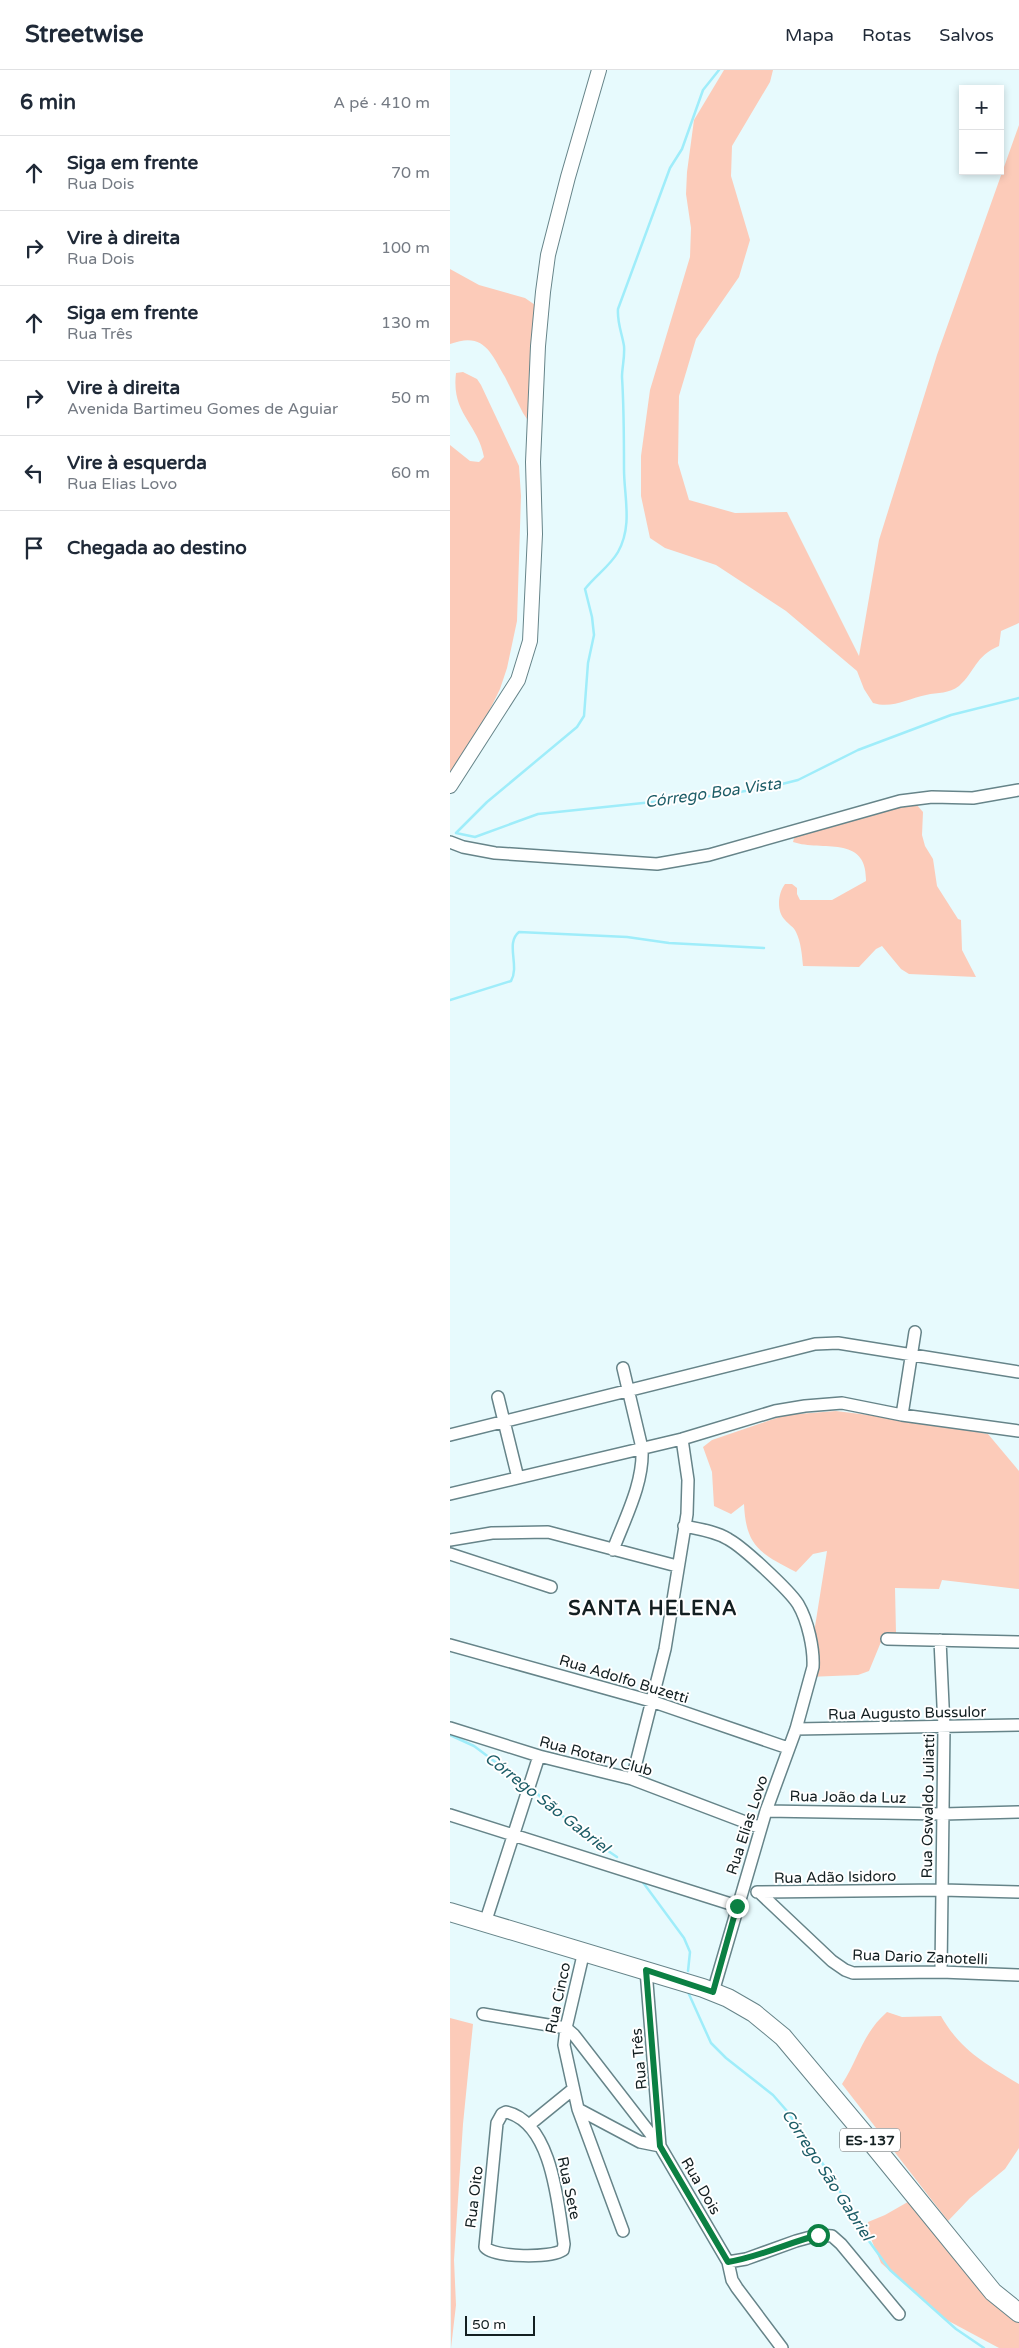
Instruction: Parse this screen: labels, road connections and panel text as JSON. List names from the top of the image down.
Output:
{
  "streets": {
    "main road": ["ES-137"],
    "street": [
      "Rua Adolfo Buzetti",
      "Rua Augusto Bussulor",
      "Rua Rotary Club",
      "Rua João da Luz",
      "Rua Oswaldo Juliatti",
      "Rua Elias Lovo",
      "Rua Adão Isidoro",
      "Rua Dario Zanotelli",
      "Rua Cinco",
      "Rua Três",
      "Rua Dois",
      "Rua Sete",
      "Rua Oito"
    ]
  },
  "crossings": [
    ["Rua Adolfo Buzetti", "Rua Elias Lovo"],
    ["Rua Augusto Bussulor", "Rua Oswaldo Juliatti"],
    ["Rua Augusto Bussulor", "Rua Elias Lovo"],
    ["Rua Rotary Club", "Rua Elias Lovo"],
    ["Rua João da Luz", "Rua Oswaldo Juliatti"],
    ["Rua João da Luz", "Rua Elias Lovo"],
    ["Rua Oswaldo Juliatti", "Rua Adão Isidoro"],
    ["Rua Oswaldo Juliatti", "Rua Dario Zanotelli"],
    ["Rua Elias Lovo", "Rua Adão Isidoro"],
    ["Rua Elias Lovo", "ES-137"],
    ["Rua Adão Isidoro", "Rua Dario Zanotelli"],
    ["Rua Cinco", "ES-137"],
    ["Rua Cinco", "Rua Dois"],
    ["Rua Três", "ES-137"],
    ["Rua Três", "Rua Dois"],
    ["Rua Sete", "Rua Oito"]
  ],
  "districts": ["SANTA HELENA"],
  "water": ["Córrego Boa Vista", "Córrego São Gabriel"],
  "scale_bar": "50 m",
  "page": {
    "header": "Streetwise",
    "nav": ["Mapa", "Rotas", "Salvos"],
    "heading": ["6 min", "A pé · 410 m"],
    "map_buttons": ["+", "−"],
    "list": [
      ["Siga em frente", "Rua Dois", "70 m"],
      ["Vire à direita", "Rua Dois", "100 m"],
      ["Siga em frente", "Rua Três", "130 m"],
      ["Vire à direita", "Avenida Bartimeu Gomes de Aguiar", "50 m"],
      ["Vire à esquerda", "Rua Elias Lovo", "60 m"],
      "Chegada ao destino"
    ],
    "scale": "50 m"
  }
}
